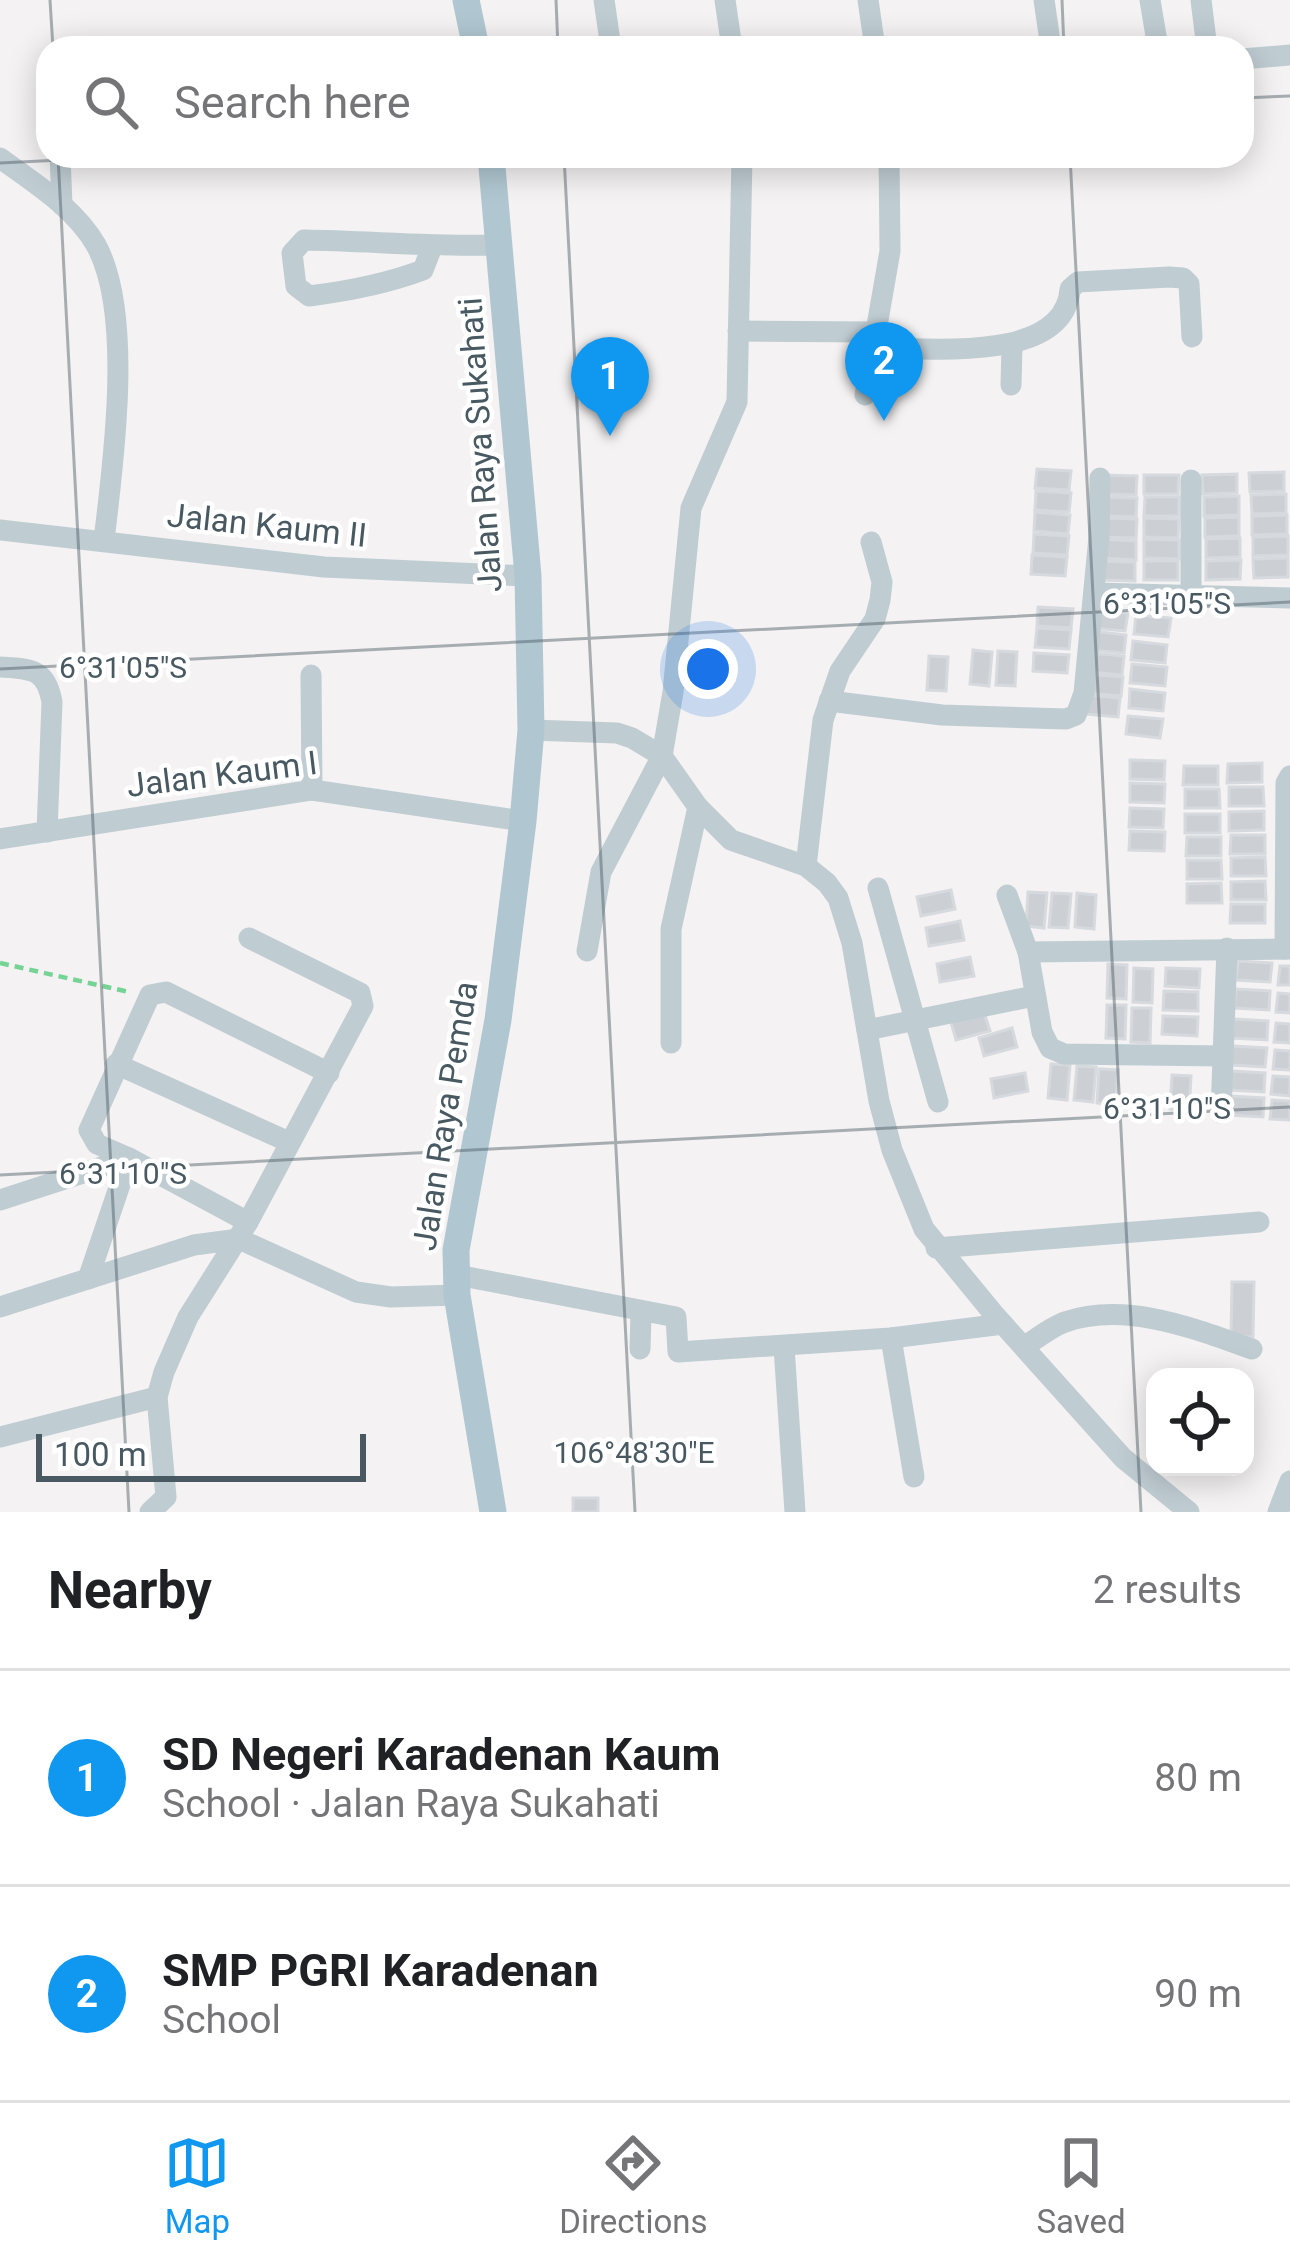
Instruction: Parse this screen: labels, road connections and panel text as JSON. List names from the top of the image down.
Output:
{
  "streets": {
    "main road": ["Jalan Raya Sukahati", "Jalan Raya Pemda"],
    "street": ["Jalan Kaum II", "Jalan Kaum I"]
  },
  "crossings": [
    ["Jalan Raya Sukahati", "Jalan Kaum II"],
    ["Jalan Raya Sukahati", "Jalan Raya Pemda"],
    ["Jalan Kaum I", "Jalan Raya Pemda"]
  ],
  "scale_bar": "100 m",
  "page": {
    "search": "Search here",
    "pins": ["2", "1"],
    "scale": "100 m",
    "heading": ["Nearby", "2 results"],
    "list": [
      {
        "mark": "1",
        "name": "SD Negeri Karadenan Kaum",
        "note": "School · Jalan Raya Sukahati",
        "value": "80 m"
      },
      {
        "mark": "2",
        "name": "SMP PGRI Karadenan",
        "note": "School",
        "value": "90 m"
      }
    ],
    "nav": ["Map", "Directions", "Saved"]
  },
  "coordinates": ["6°31'05\"S", "6°31'10\"S", "106°48'30\"E"]
}
